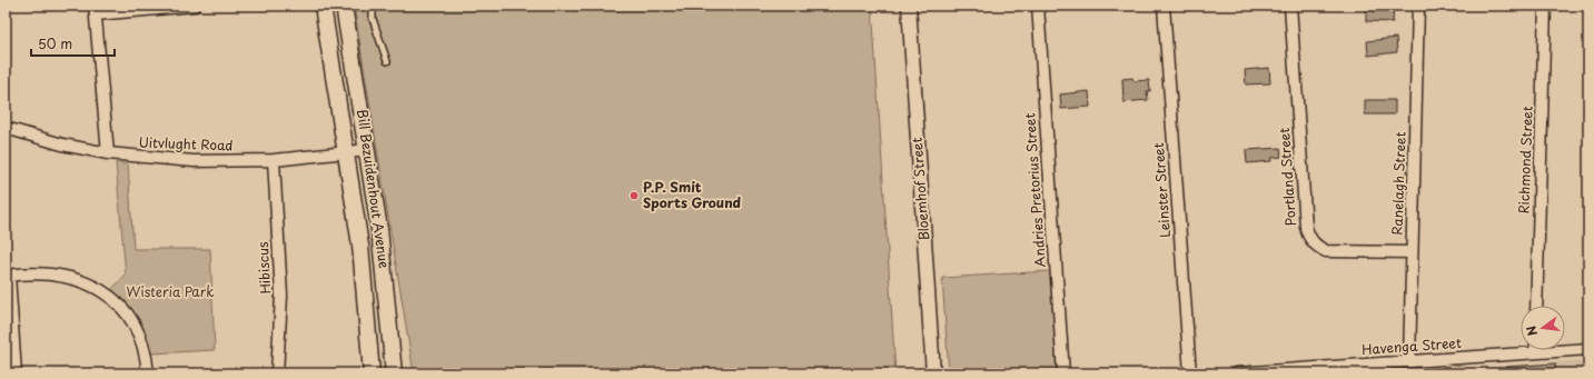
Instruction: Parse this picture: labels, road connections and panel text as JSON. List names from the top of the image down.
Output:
{
  "streets": {
    "main road": ["Bill Bezuidenhout Avenue"],
    "street": [
      "Uitvlught Road",
      "Richmond Street",
      "Portland Street",
      "Ranelagh Street",
      "Bloemhof Street",
      "Andries Pretorius Street",
      "Leinster Street",
      "Hibiscus",
      "Havenga Street"
    ]
  },
  "crossings": [
    ["Uitvlught Road", "Bill Bezuidenhout Avenue"],
    ["Uitvlught Road", "Hibiscus"],
    ["Portland Street", "Ranelagh Street"],
    ["Ranelagh Street", "Havenga Street"]
  ],
  "parks": ["Wisteria Park"],
  "places": ["P.P. Smit Sports Ground"],
  "scale_bar": "50 m",
  "north": "left"
}
